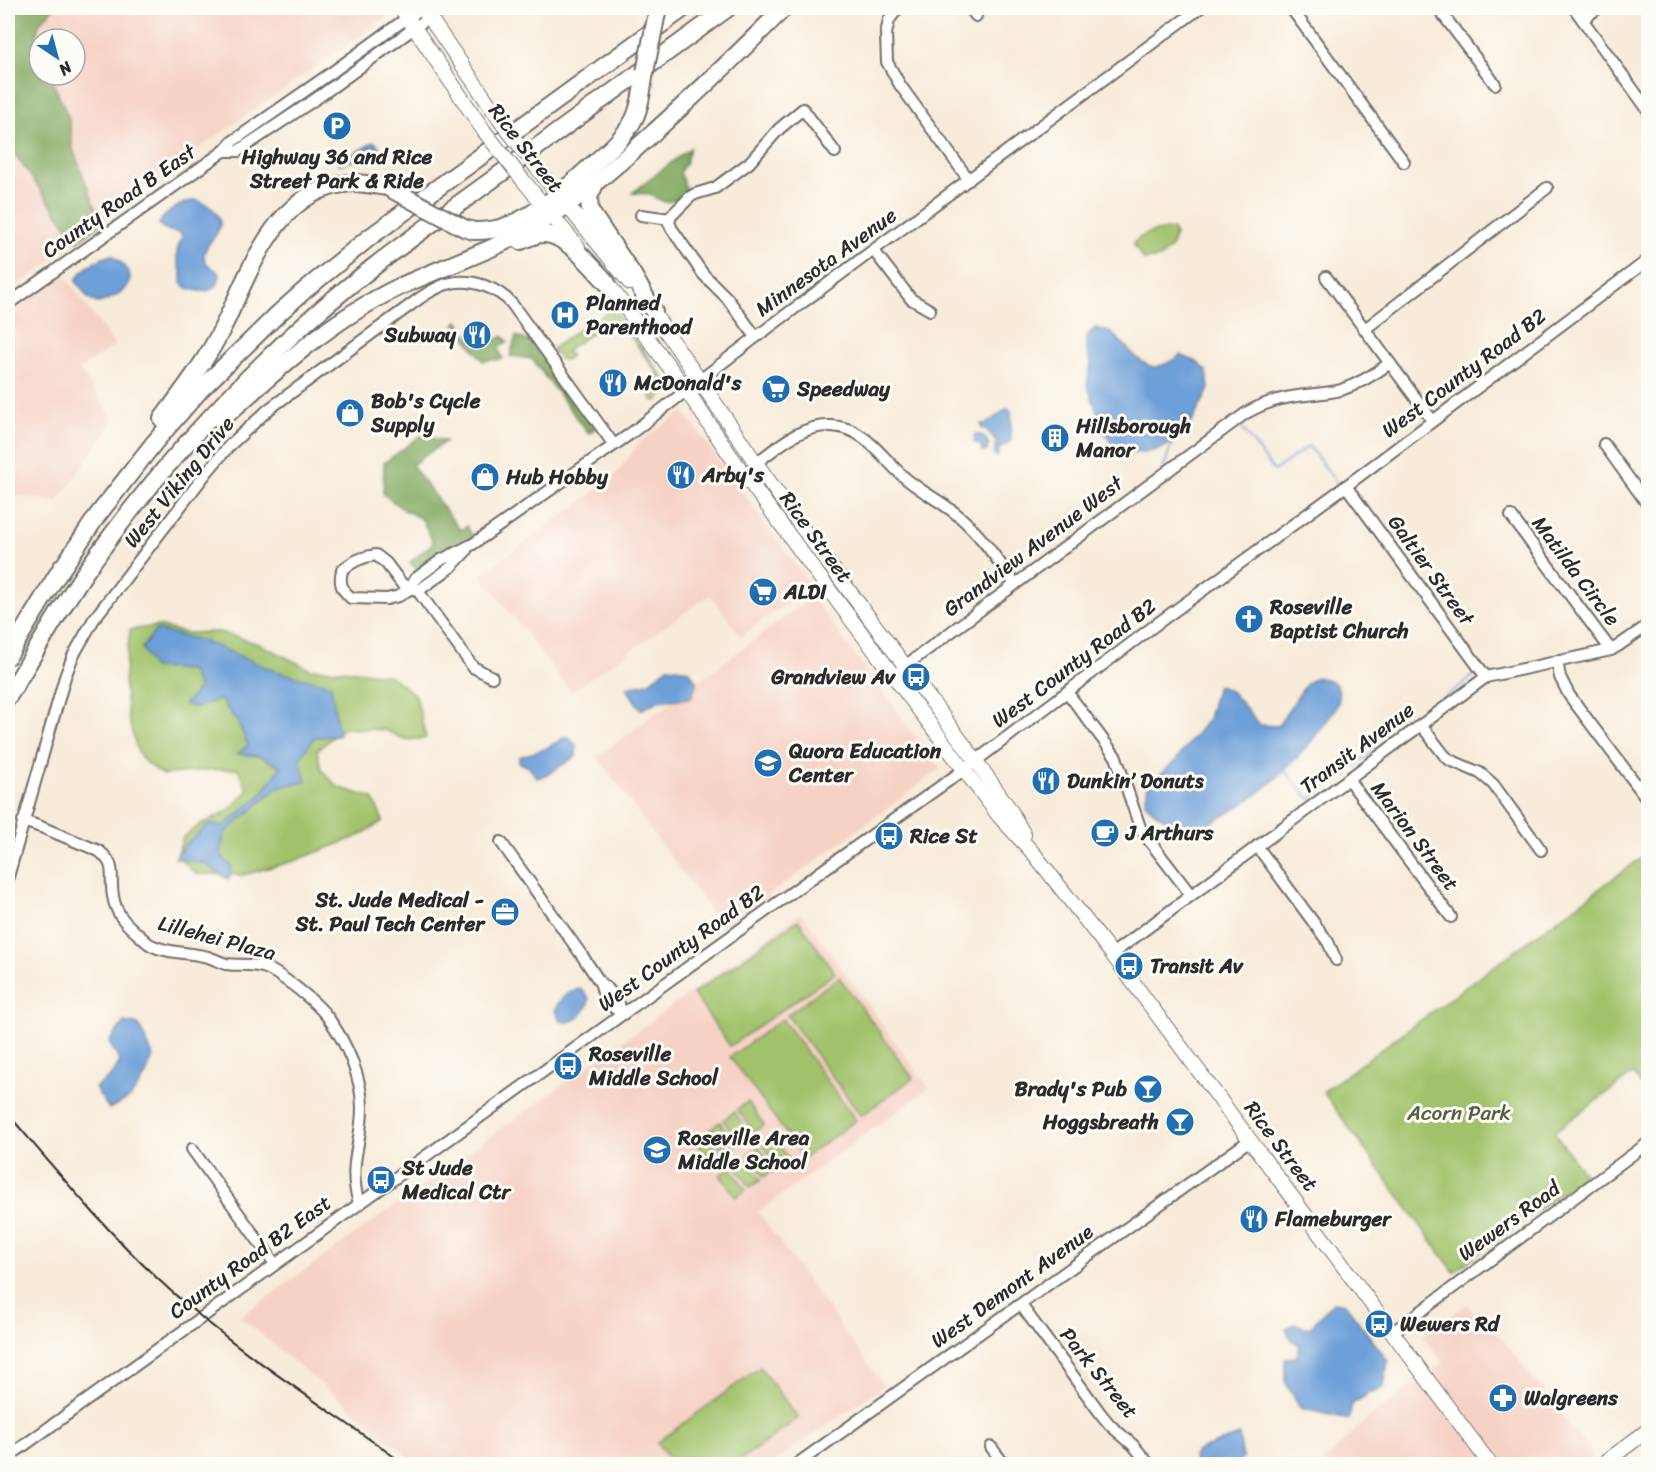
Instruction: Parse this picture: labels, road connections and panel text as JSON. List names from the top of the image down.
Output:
{
  "streets": {
    "main road": ["Rice Street"],
    "street": [
      "County Road B East",
      "Minnesota Avenue",
      "West County Road B2",
      "West Viking Drive",
      "Grandview Avenue West",
      "Galtier Street",
      "Matilda Circle",
      "Transit Avenue",
      "Marion Street",
      "Lillehei Plaza",
      "Wewers Road",
      "County Road B2 East",
      "West Demont Avenue",
      "Park Street"
    ]
  },
  "crossings": [
    ["Rice Street", "County Road B East"],
    ["Rice Street", "Minnesota Avenue"],
    ["Rice Street", "West County Road B2"],
    ["Rice Street", "Grandview Avenue West"],
    ["Rice Street", "Transit Avenue"],
    ["Rice Street", "Wewers Road"],
    ["Rice Street", "West Demont Avenue"],
    ["Minnesota Avenue", "West Viking Drive"],
    ["West County Road B2", "Galtier Street"],
    ["West County Road B2", "County Road B2 East"],
    ["West Viking Drive", "Lillehei Plaza"],
    ["Galtier Street", "Transit Avenue"],
    ["Matilda Circle", "Transit Avenue"],
    ["Transit Avenue", "Marion Street"],
    ["Lillehei Plaza", "County Road B2 East"],
    ["West Demont Avenue", "Park Street"]
  ],
  "parks": ["Acorn Park"],
  "places": {
    "parking": ["Highway 36 and Rice Street Park & Ride"],
    "hospital": ["Planned Parenthood"],
    "restaurant": [
      "Subway",
      "McDonald's",
      "Arby's",
      "Dunkin’ Donuts",
      "Flameburger"
    ],
    "supermarket": ["Speedway", "ALDI"],
    "shop": ["Bob's Cycle Supply", "Hub Hobby"],
    "building": ["Hillsborough Manor"],
    "church": ["Roseville Baptist Church"],
    "bus stop": [
      "Grandview Av",
      "Rice St",
      "Transit Av",
      "Roseville Middle School",
      "St Jude Medical Ctr",
      "Wewers Rd"
    ],
    "school or university": ["Quora Education Center", "Roseville Area Middle School"],
    "cafe": ["J Arthurs"],
    "office": ["St. Jude Medical - St. Paul Tech Center"],
    "bar": ["Brady's Pub", "Hoggsbreath"],
    "pharmacy": ["Walgreens"]
  },
  "north": "bottom right"
}
